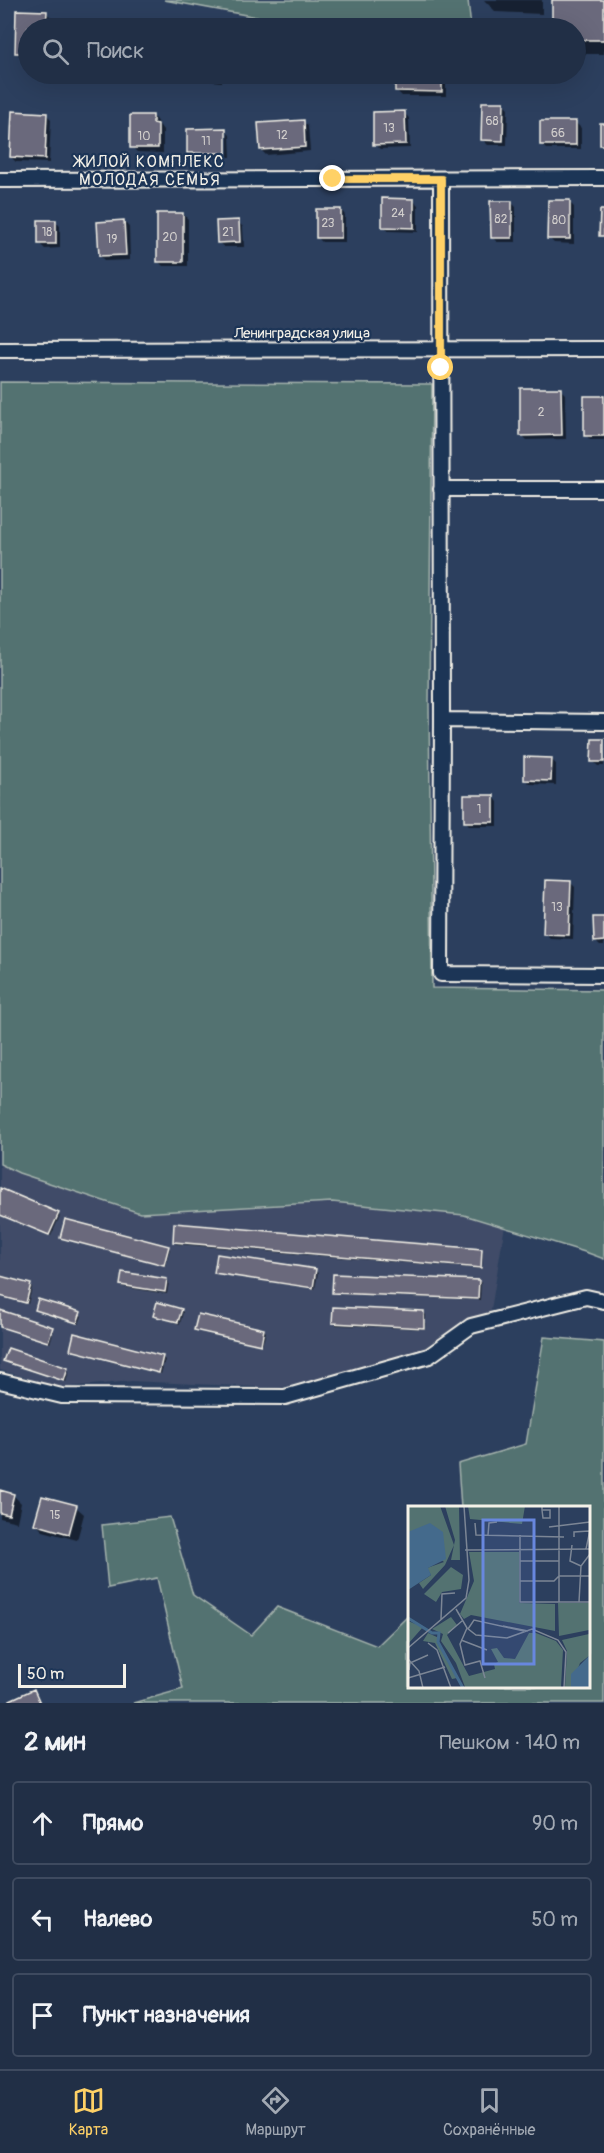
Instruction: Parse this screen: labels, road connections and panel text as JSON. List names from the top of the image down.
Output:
{
  "streets": {
    "street": ["Ленинградская улица"]
  },
  "districts": ["ЖИЛОЙ КОМПЛЕКС МОЛОДАЯ СЕМЬЯ"],
  "house_numbers": [
    "68",
    "13",
    "66",
    "12",
    "10",
    "11",
    "24",
    "82",
    "80",
    "23",
    "18",
    "21",
    "20",
    "19",
    "2",
    "1",
    "13",
    "15"
  ],
  "scale_bar": "50 m",
  "page": {
    "search": "Поиск",
    "scale": "50 m",
    "heading": ["2 мин", "Пешком · 140 m"],
    "list": [
      ["Прямо", "90 m"],
      ["Налево", "50 m"],
      "Пункт назначения"
    ],
    "nav": ["Карта", "Маршрут", "Сохранённые"]
  }
}
